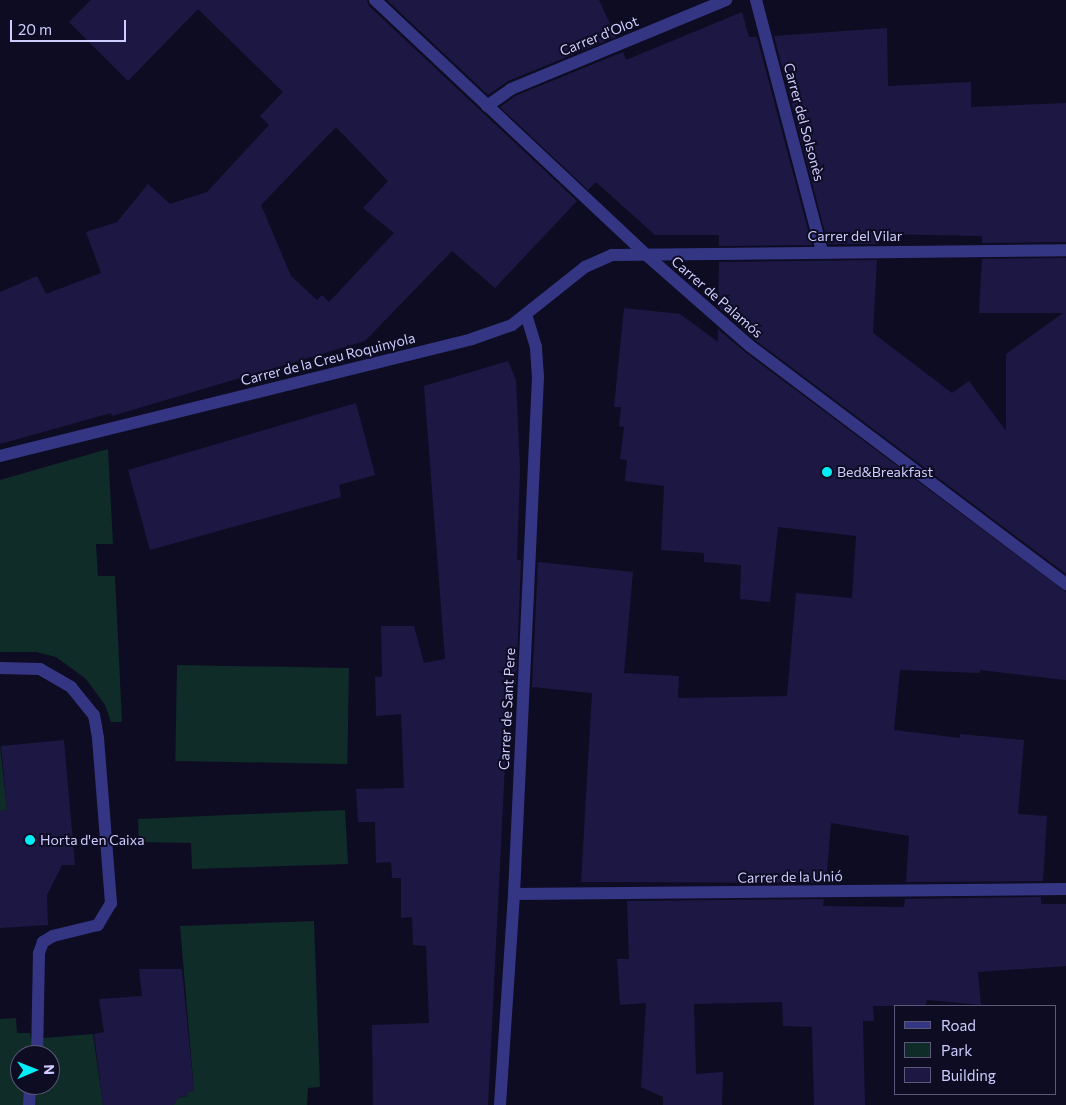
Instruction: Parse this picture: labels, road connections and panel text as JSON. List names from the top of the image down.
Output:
{
  "streets": {
    "street": [
      "Carrer d'Olot",
      "Carrer del Solsonès",
      "Carrer del Vilar",
      "Carrer de Palamós",
      "Carrer de la Creu Roquinyola",
      "Carrer de Sant Pere",
      "Carrer de la Unió"
    ]
  },
  "crossings": [
    ["Carrer d'Olot", "Carrer de Palamós"],
    ["Carrer del Solsonès", "Carrer del Vilar"],
    ["Carrer del Vilar", "Carrer de Palamós"],
    ["Carrer del Vilar", "Carrer de la Creu Roquinyola"],
    ["Carrer de Palamós", "Carrer de la Creu Roquinyola"],
    ["Carrer de la Creu Roquinyola", "Carrer de Sant Pere"],
    ["Carrer de Sant Pere", "Carrer de la Unió"]
  ],
  "places": ["Bed&Breakfast", "Horta d'en Caixa"],
  "legend": ["Road", "Park", "Building"],
  "scale_bar": "20 m",
  "north": "right"
}
